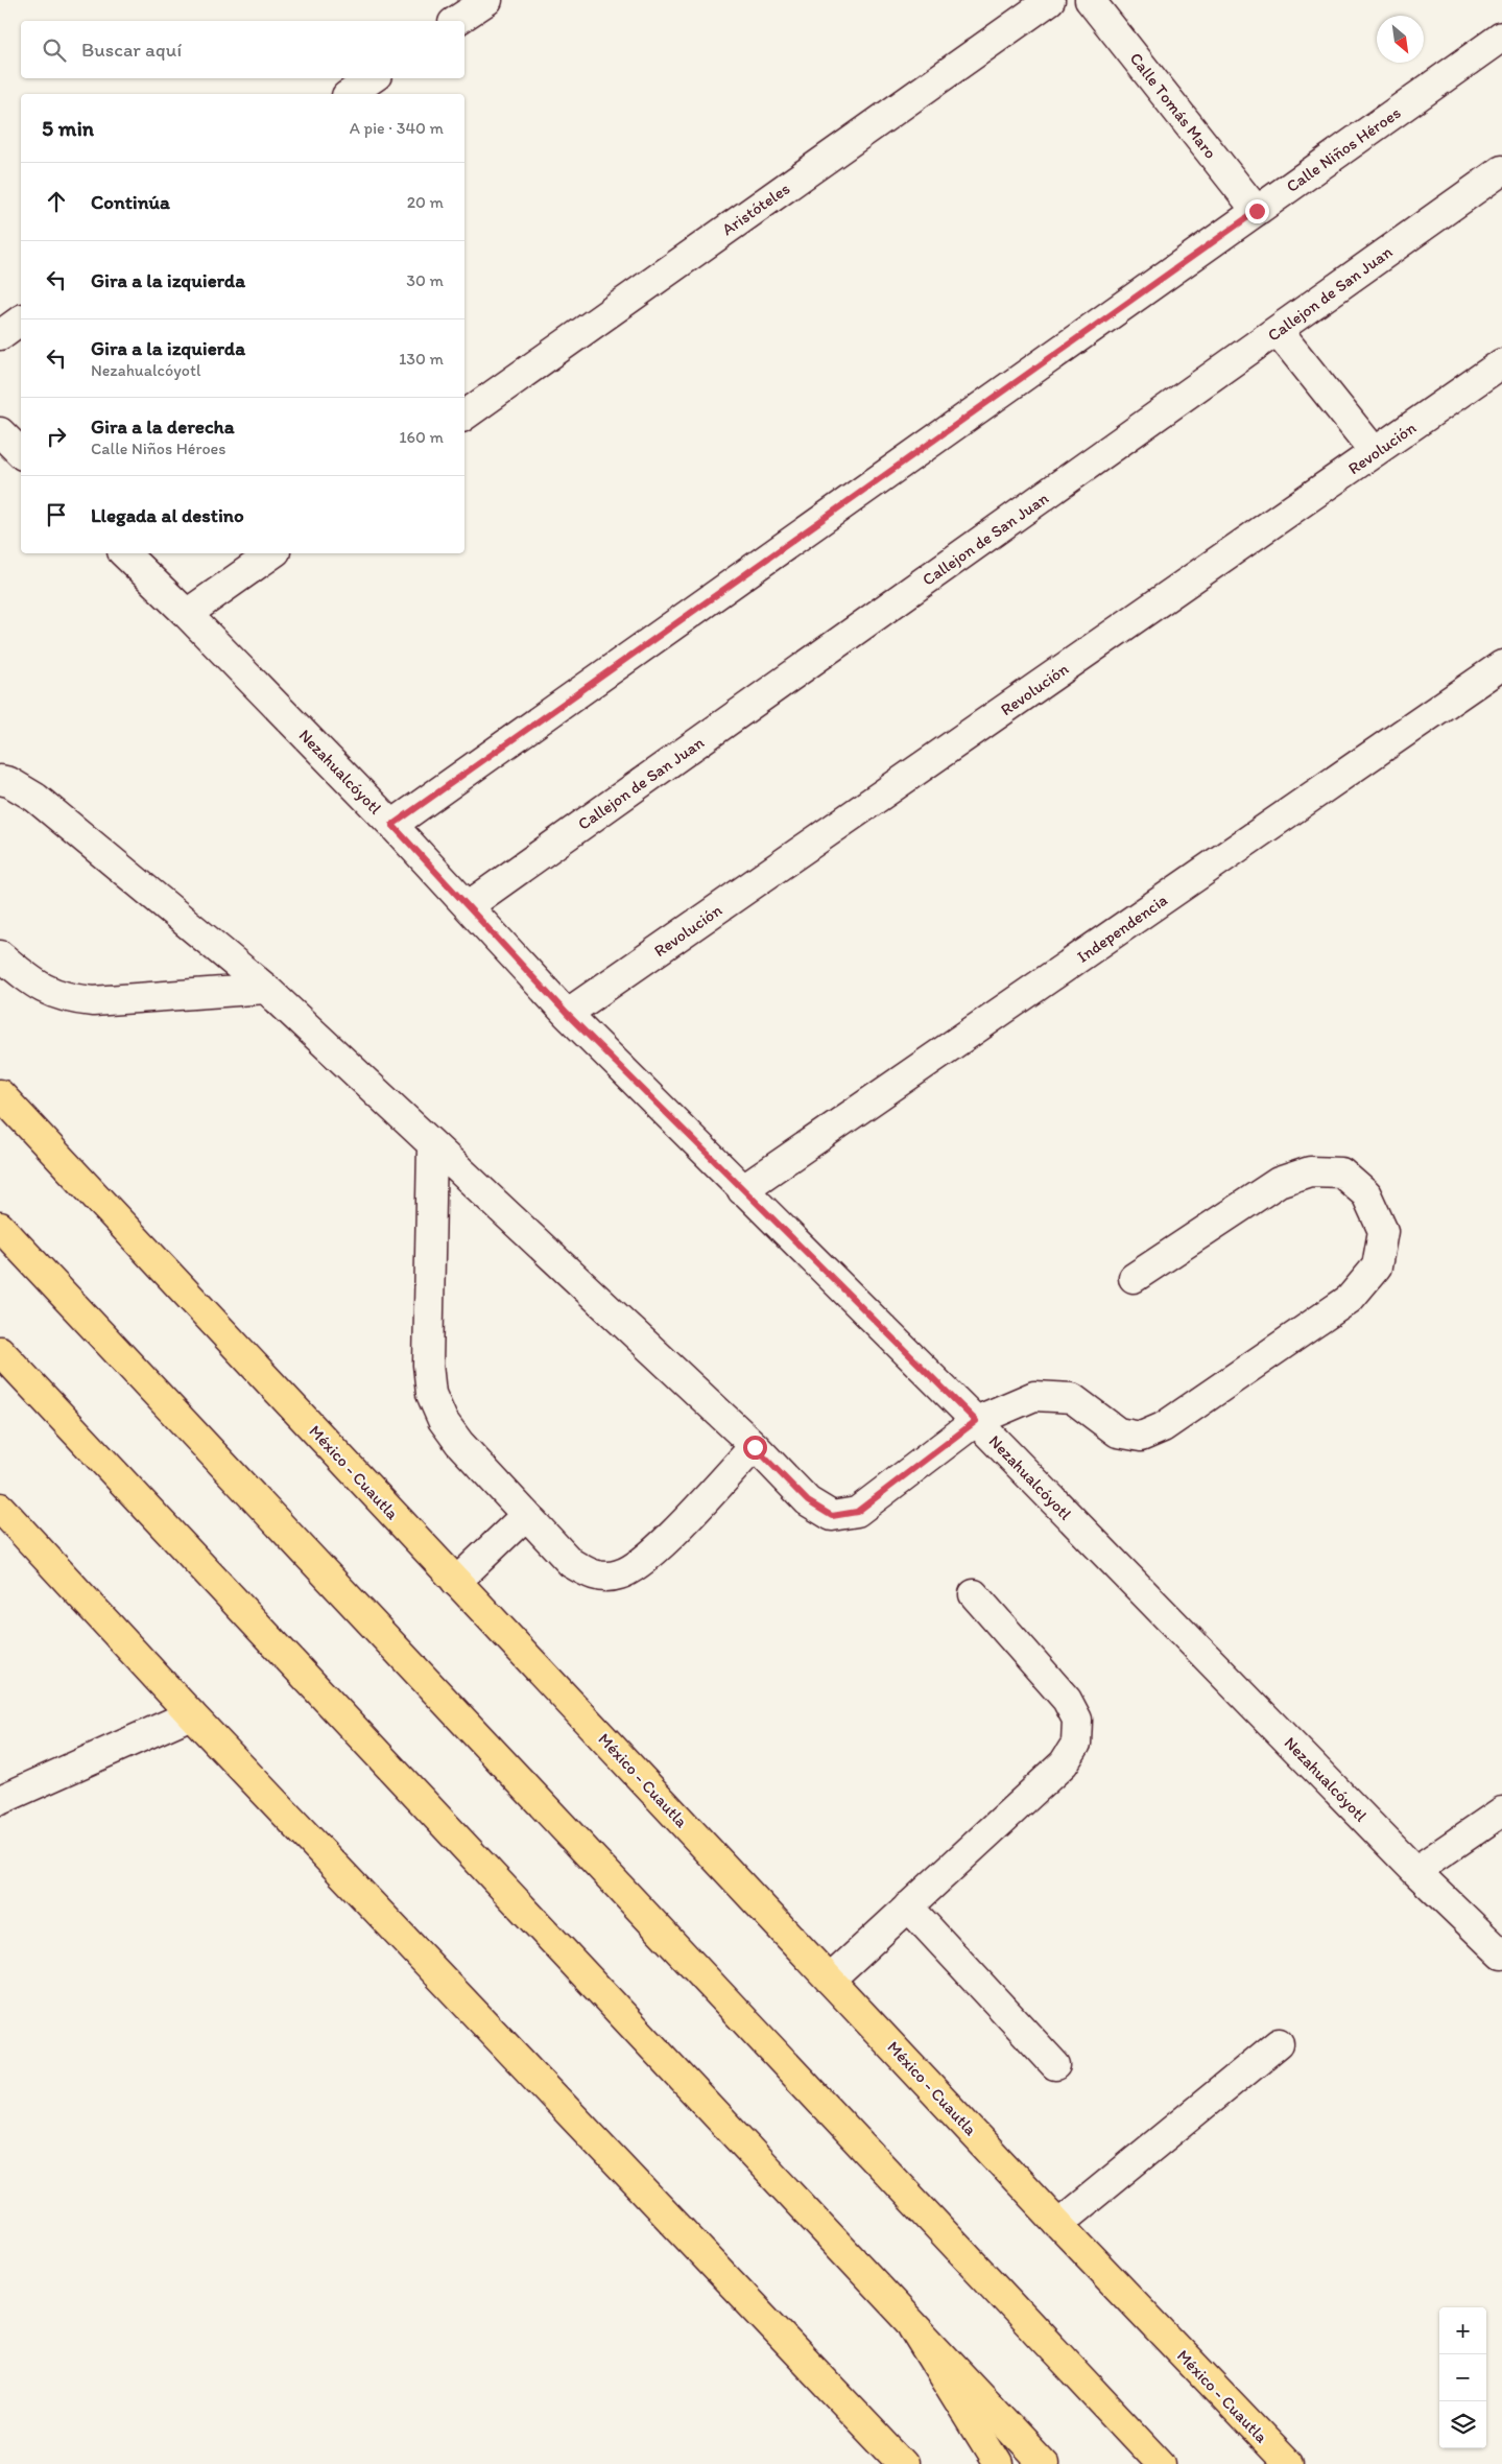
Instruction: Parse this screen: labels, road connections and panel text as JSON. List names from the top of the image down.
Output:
{
  "streets": {
    "main road": ["México - Cuautla"],
    "street": [
      "Calle Tomás Maro",
      "Calle Niños Héroes",
      "Aristóteles",
      "Callejon de San Juan",
      "Revolución",
      "Nezahualcóyotl",
      "Independencia"
    ]
  },
  "crossings": [
    ["Calle Tomás Maro", "Calle Niños Héroes"],
    ["Calle Niños Héroes", "Nezahualcóyotl"],
    ["Callejon de San Juan", "Nezahualcóyotl"],
    ["Revolución", "Nezahualcóyotl"],
    ["Nezahualcóyotl", "Independencia"]
  ],
  "north": "bottom right",
  "page": {
    "search": "Buscar aquí",
    "heading": ["5 min", "A pie · 340 m"],
    "list": [
      ["Continúa", "20 m"],
      ["Gira a la izquierda", "30 m"],
      ["Gira a la izquierda", "Nezahualcóyotl", "130 m"],
      ["Gira a la derecha", "Calle Niños Héroes", "160 m"],
      "Llegada al destino"
    ],
    "map_buttons": ["+", "−"]
  }
}
